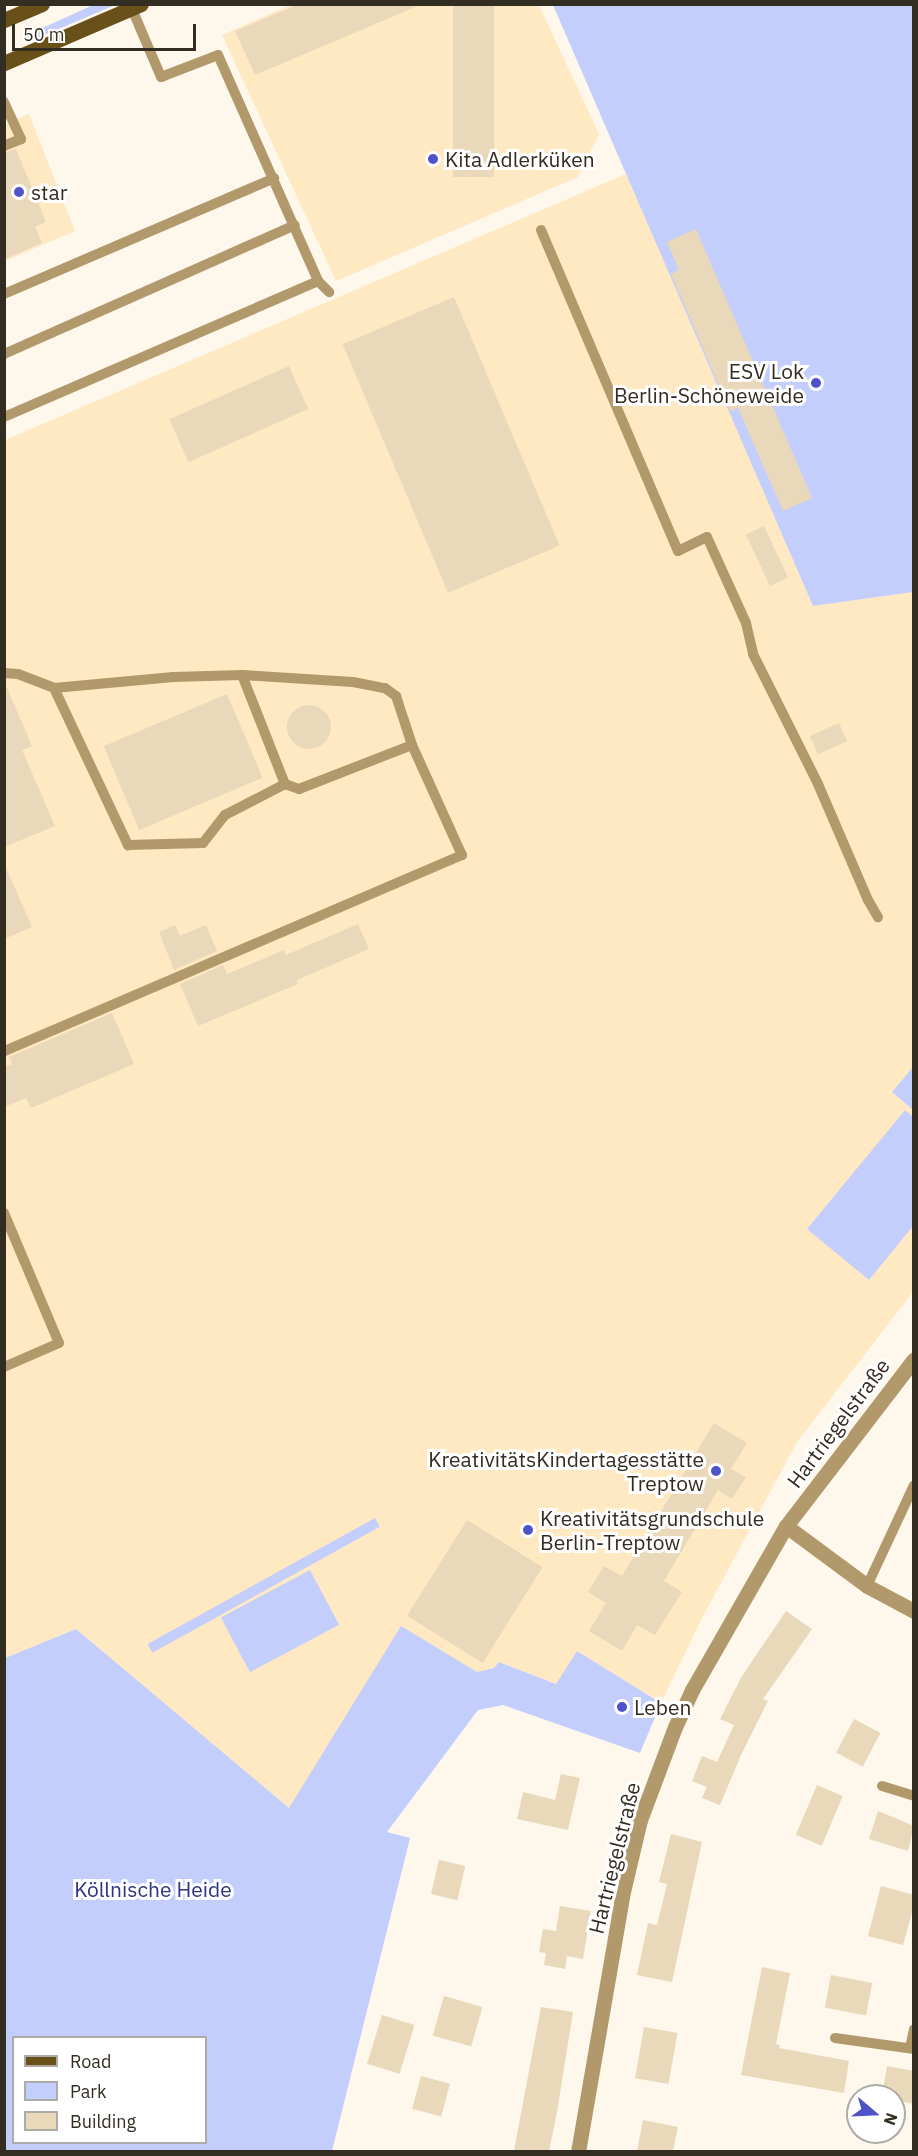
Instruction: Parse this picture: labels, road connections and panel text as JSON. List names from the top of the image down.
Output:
{
  "streets": {
    "street": ["Hartriegelstraße"]
  },
  "parks": ["Köllnische Heide"],
  "places": [
    "Kita Adlerküken",
    "star",
    "ESV Lok Berlin-Schöneweide",
    "KreativitätsKindertagesstätte Treptow",
    "Kreativitätsgrundschule Berlin-Treptow",
    "Leben"
  ],
  "legend": ["Road", "Park", "Building"],
  "scale_bar": "50 m",
  "north": "right"
}
